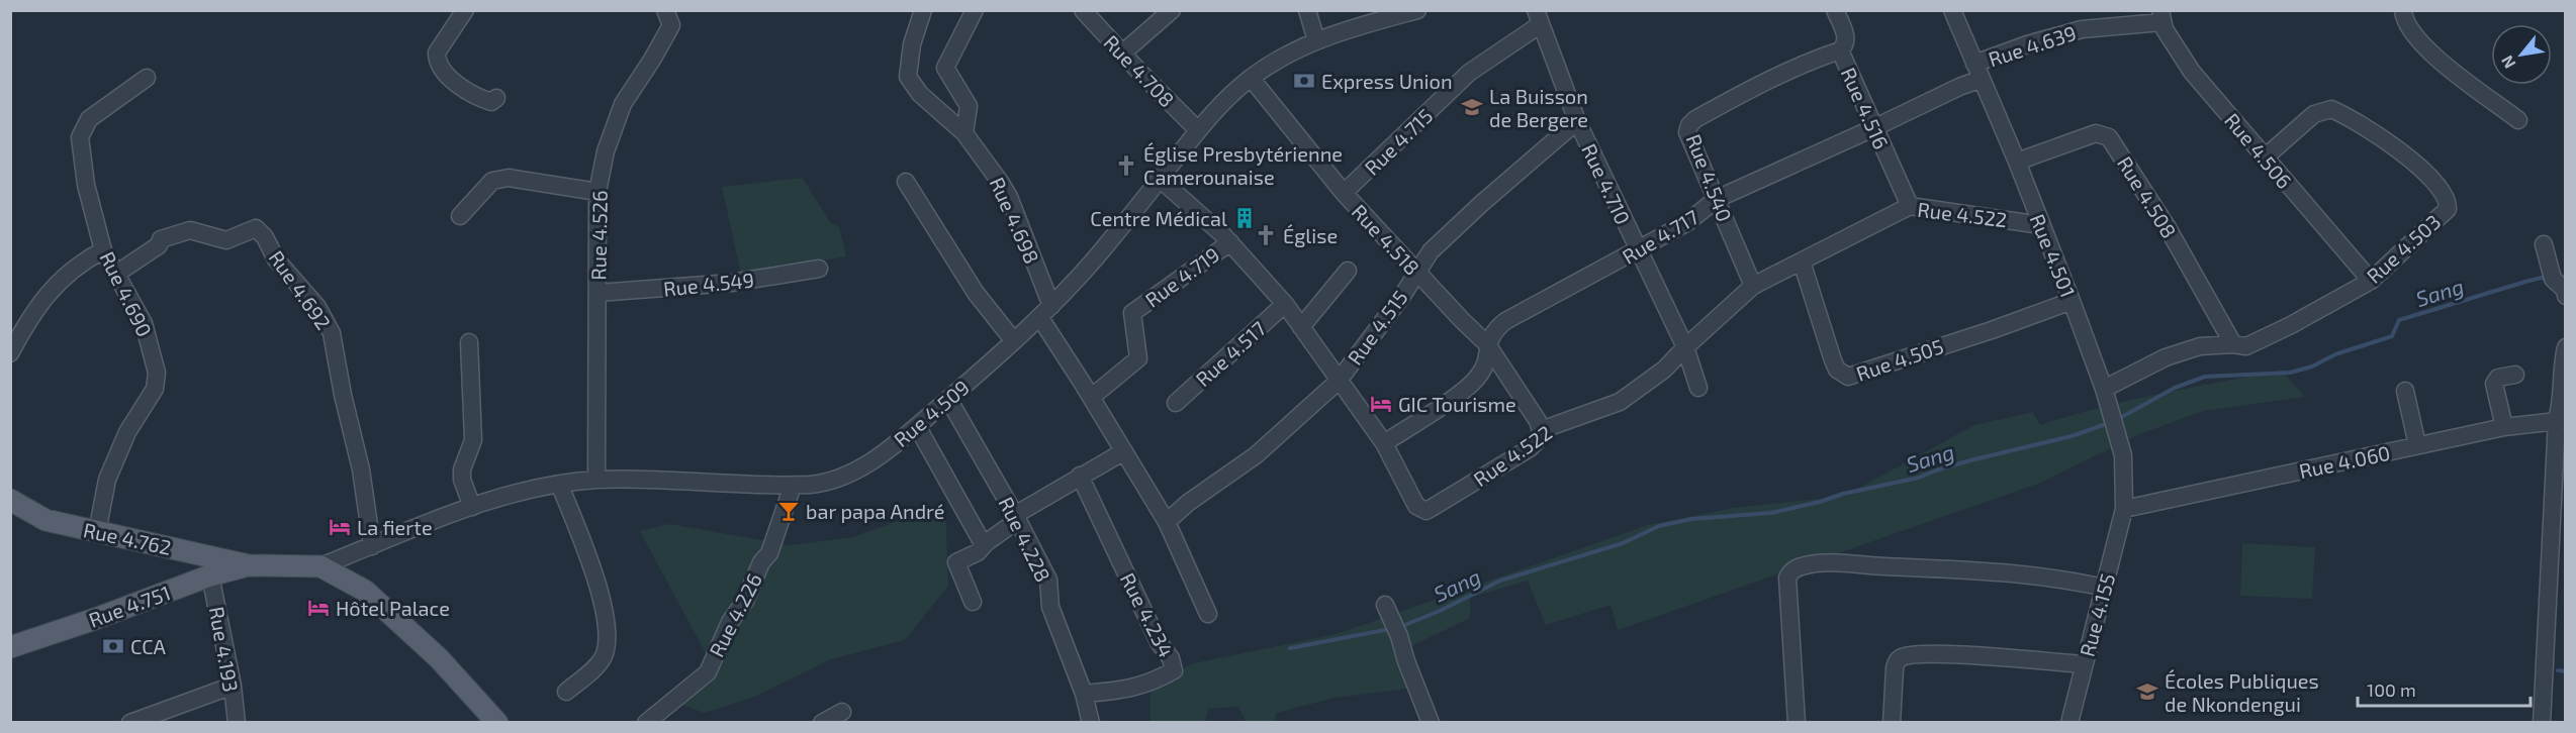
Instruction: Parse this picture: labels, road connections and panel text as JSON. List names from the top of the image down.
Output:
{
  "streets": {
    "main road": ["Rue 4.762", "Rue 4.751"],
    "street": [
      "Rue 4.639",
      "Rue 4.708",
      "Rue 4.516",
      "Rue 4.715",
      "Rue 4.506",
      "Rue 4.540",
      "Rue 4.710",
      "Rue 4.508",
      "Rue 4.522",
      "Rue 4.698",
      "Rue 4.526",
      "Rue 4.717",
      "Rue 4.518",
      "Rue 4.503",
      "Rue 4.501",
      "Rue 4.719",
      "Rue 4.549",
      "Rue 4.692",
      "Rue 4.690",
      "Rue 4.515",
      "Rue 4.517",
      "Rue 4.505",
      "Rue 4.509",
      "Rue 4.060",
      "Rue 4.228",
      "Rue 4.226",
      "Rue 4.234",
      "Rue 4.155",
      "Rue 4.193"
    ]
  },
  "crossings": [
    ["Rue 4.639", "Rue 4.506"],
    ["Rue 4.639", "Rue 4.717"],
    ["Rue 4.639", "Rue 4.501"],
    ["Rue 4.708", "Rue 4.509"],
    ["Rue 4.516", "Rue 4.540"],
    ["Rue 4.516", "Rue 4.522"],
    ["Rue 4.516", "Rue 4.717"],
    ["Rue 4.715", "Rue 4.710"],
    ["Rue 4.715", "Rue 4.518"],
    ["Rue 4.506", "Rue 4.503"],
    ["Rue 4.540", "Rue 4.522"],
    ["Rue 4.540", "Rue 4.717"],
    ["Rue 4.710", "Rue 4.522"],
    ["Rue 4.710", "Rue 4.717"],
    ["Rue 4.710", "Rue 4.515"],
    ["Rue 4.508", "Rue 4.503"],
    ["Rue 4.508", "Rue 4.501"],
    ["Rue 4.522", "Rue 4.717"],
    ["Rue 4.522", "Rue 4.518"],
    ["Rue 4.522", "Rue 4.501"],
    ["Rue 4.522", "Rue 4.719"],
    ["Rue 4.522", "Rue 4.515"],
    ["Rue 4.522", "Rue 4.517"],
    ["Rue 4.522", "Rue 4.505"],
    ["Rue 4.522", "Rue 4.509"],
    ["Rue 4.698", "Rue 4.509"],
    ["Rue 4.526", "Rue 4.549"],
    ["Rue 4.526", "Rue 4.509"],
    ["Rue 4.717", "Rue 4.518"],
    ["Rue 4.717", "Rue 4.501"],
    ["Rue 4.518", "Rue 4.515"],
    ["Rue 4.518", "Rue 4.509"],
    ["Rue 4.503", "Rue 4.501"],
    ["Rue 4.501", "Rue 4.505"],
    ["Rue 4.501", "Rue 4.060"],
    ["Rue 4.501", "Rue 4.155"],
    ["Rue 4.692", "Rue 4.690"],
    ["Rue 4.692", "Rue 4.509"],
    ["Rue 4.690", "Rue 4.762"],
    ["Rue 4.509", "Rue 4.228"],
    ["Rue 4.509", "Rue 4.226"],
    ["Rue 4.060", "Rue 4.155"],
    ["Rue 4.762", "Rue 4.751"],
    ["Rue 4.228", "Rue 4.234"],
    ["Rue 4.751", "Rue 4.193"]
  ],
  "water": ["Sang"],
  "places": {
    "bank": ["Express Union", "CCA"],
    "school or university": ["La Buisson de Bergere", "Écoles Publiques de Nkondengui"],
    "church": ["Église Presbytérienne Camerounaise", "Église"],
    "building": ["Centre Médical"],
    "hotel": ["GIC Tourisme", "La fierte", "Hôtel Palace"],
    "bar": ["bar papa André"]
  },
  "scale_bar": "100 m",
  "north": "bottom left"
}
